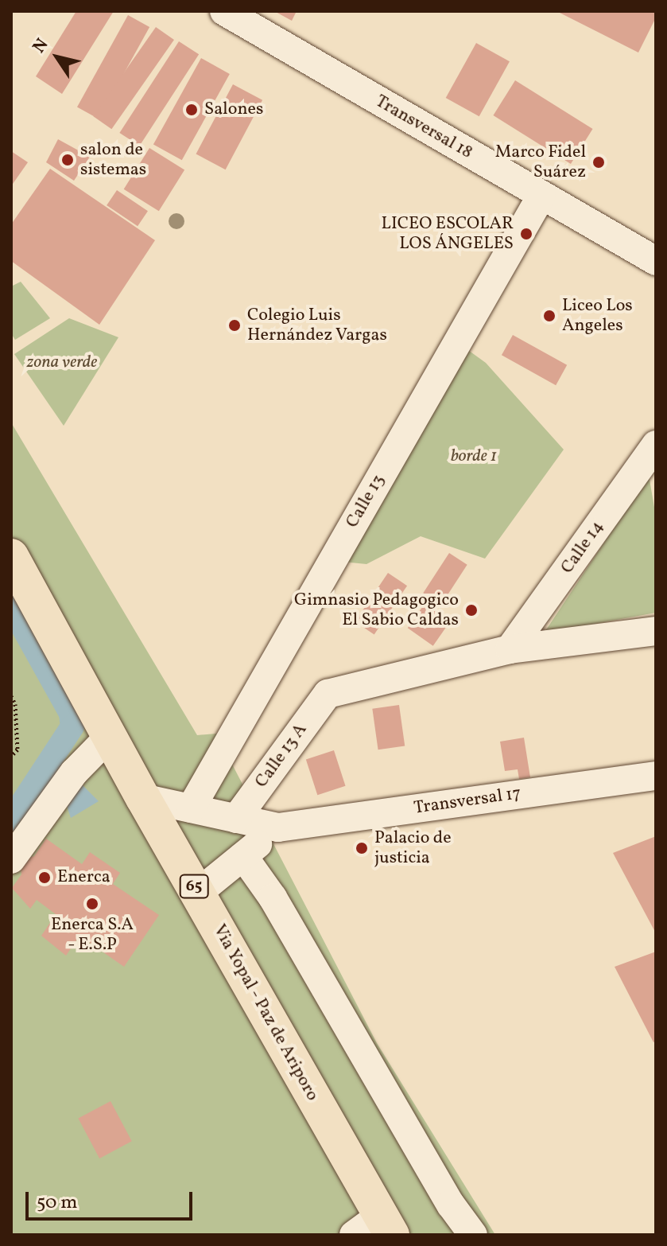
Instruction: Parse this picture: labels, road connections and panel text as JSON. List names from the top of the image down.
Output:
{
  "streets": {
    "main road": ["65", "Via Yopal - Paz de Ariporo"],
    "street": [
      "Transversal 18",
      "Calle 13",
      "Calle 14",
      "Calle 13 A",
      "Transversal 17"
    ]
  },
  "crossings": [
    ["Transversal 18", "Calle 13"],
    ["Calle 14", "Calle 13 A"]
  ],
  "parks": ["zona verde", "borde 1"],
  "places": [
    "Salones",
    "salon de sistemas",
    "Marco Fidel Suárez",
    "LICEO ESCOLAR LOS ÁNGELES",
    "Liceo Los Angeles",
    "Colegio Luis Hernández Vargas",
    "Gimnasio Pedagogico El Sabio Caldas",
    "Palacio de justicia",
    "Enerca",
    "Enerca S.A - E.S.P"
  ],
  "scale_bar": "50 m",
  "north": "top left"
}
